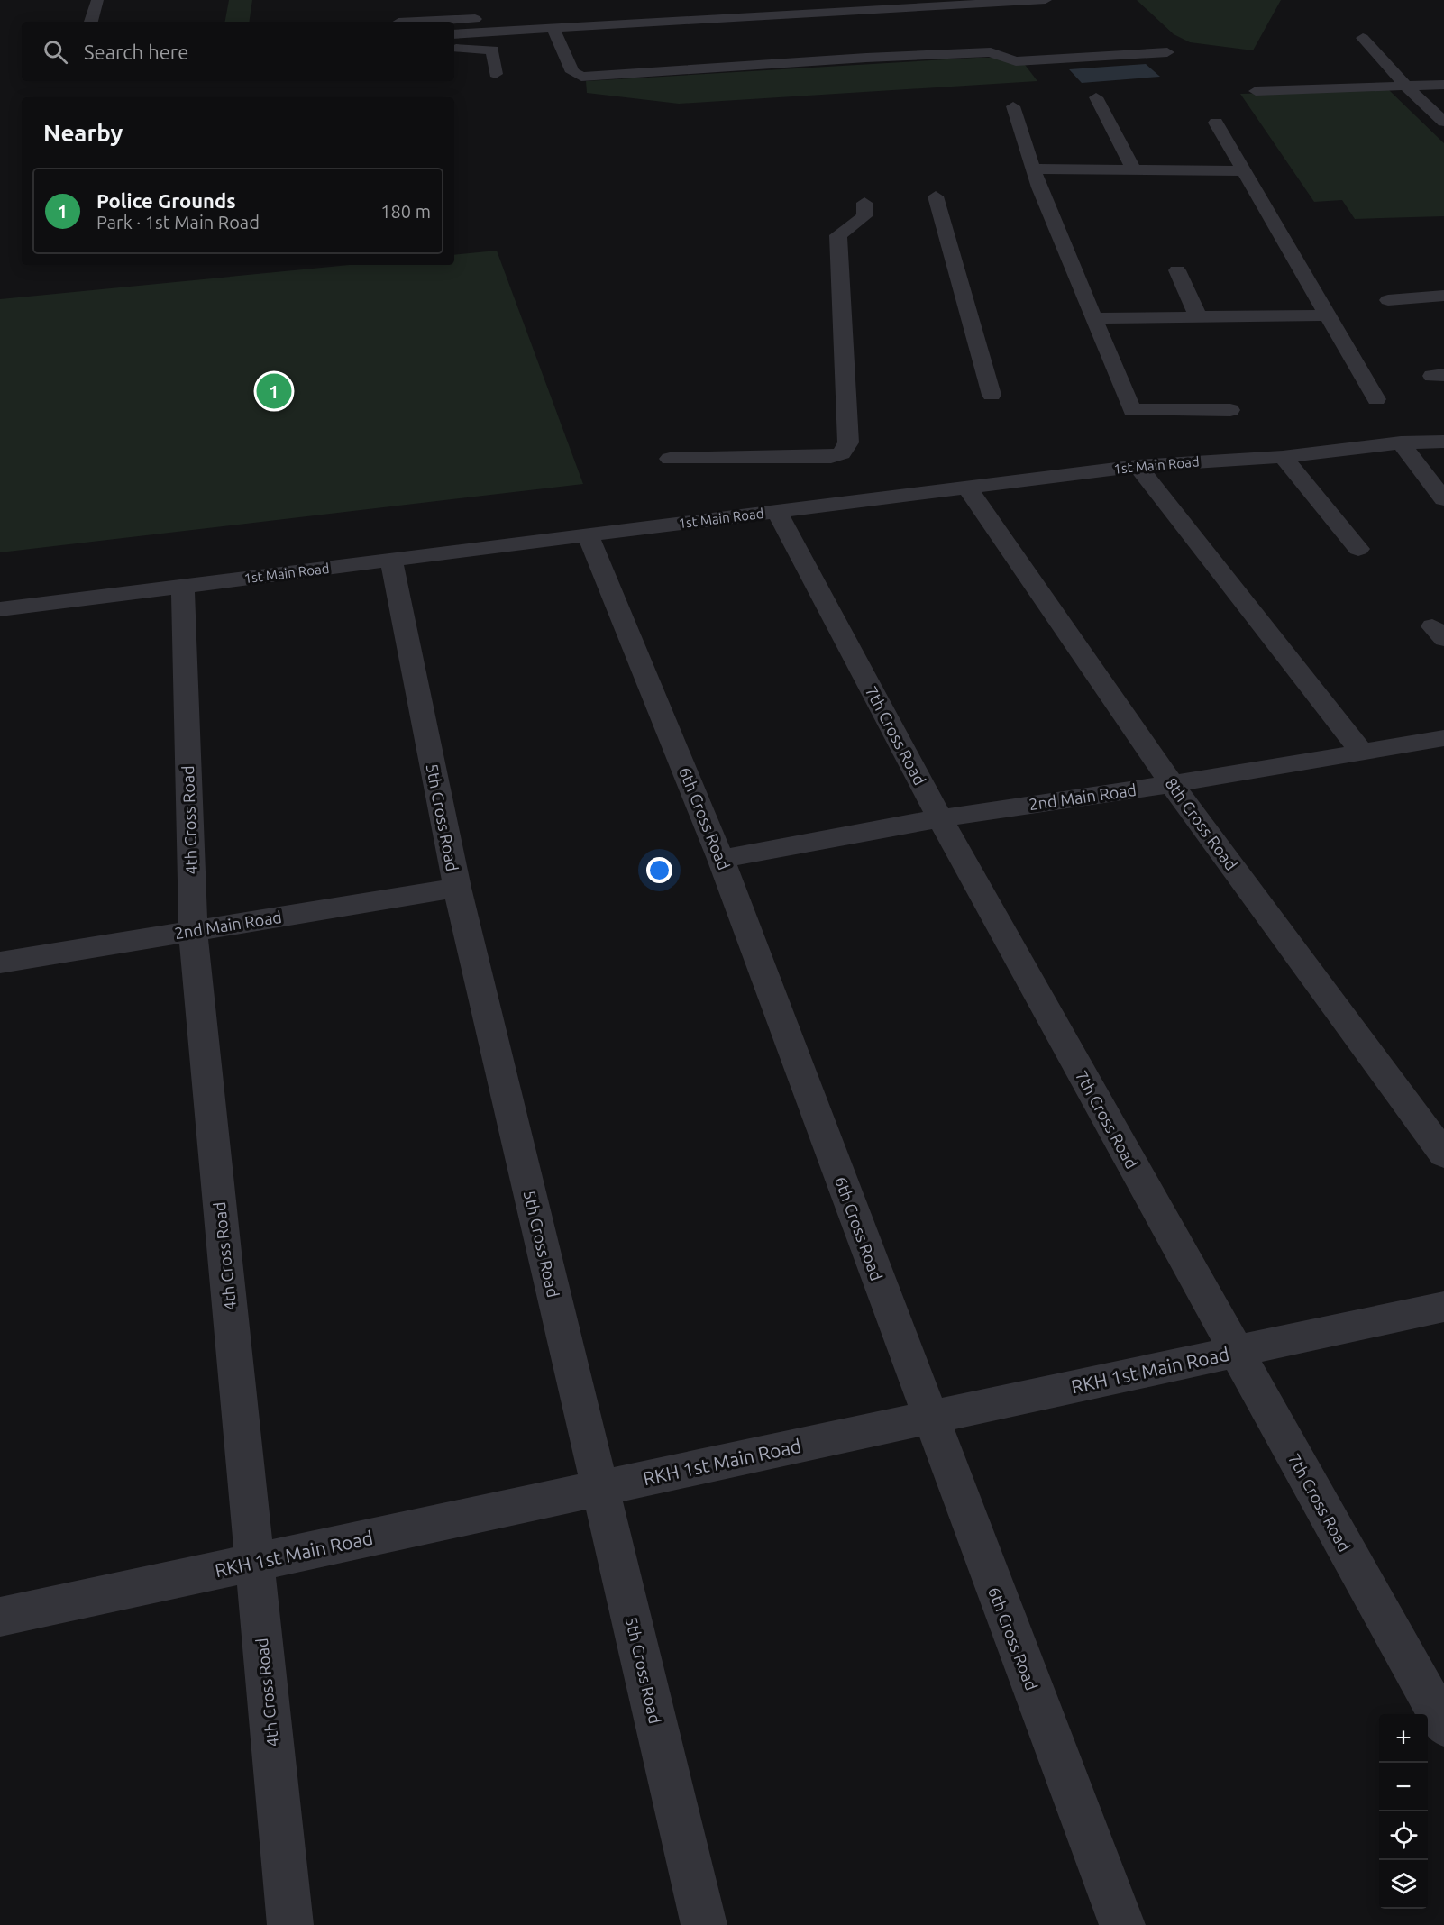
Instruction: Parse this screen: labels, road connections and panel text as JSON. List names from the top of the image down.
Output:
{
  "streets": {
    "street": [
      "1st Main Road",
      "7th Cross Road",
      "2nd Main Road",
      "5th Cross Road",
      "6th Cross Road",
      "4th Cross Road",
      "8th Cross Road",
      "RKH 1st Main Road"
    ]
  },
  "crossings": [
    ["1st Main Road", "7th Cross Road"],
    ["1st Main Road", "5th Cross Road"],
    ["1st Main Road", "6th Cross Road"],
    ["1st Main Road", "4th Cross Road"],
    ["1st Main Road", "8th Cross Road"],
    ["7th Cross Road", "2nd Main Road"],
    ["7th Cross Road", "RKH 1st Main Road"],
    ["2nd Main Road", "5th Cross Road"],
    ["2nd Main Road", "6th Cross Road"],
    ["2nd Main Road", "4th Cross Road"],
    ["2nd Main Road", "8th Cross Road"],
    ["5th Cross Road", "RKH 1st Main Road"],
    ["6th Cross Road", "RKH 1st Main Road"],
    ["4th Cross Road", "RKH 1st Main Road"]
  ],
  "page": {
    "search": "Search here",
    "heading": "Nearby",
    "list": [
      {
        "mark": "1",
        "name": "Police Grounds",
        "note": "Park · 1st Main Road",
        "value": "180 m"
      }
    ],
    "pins": "1",
    "map_buttons": ["+", "−"]
  }
}
